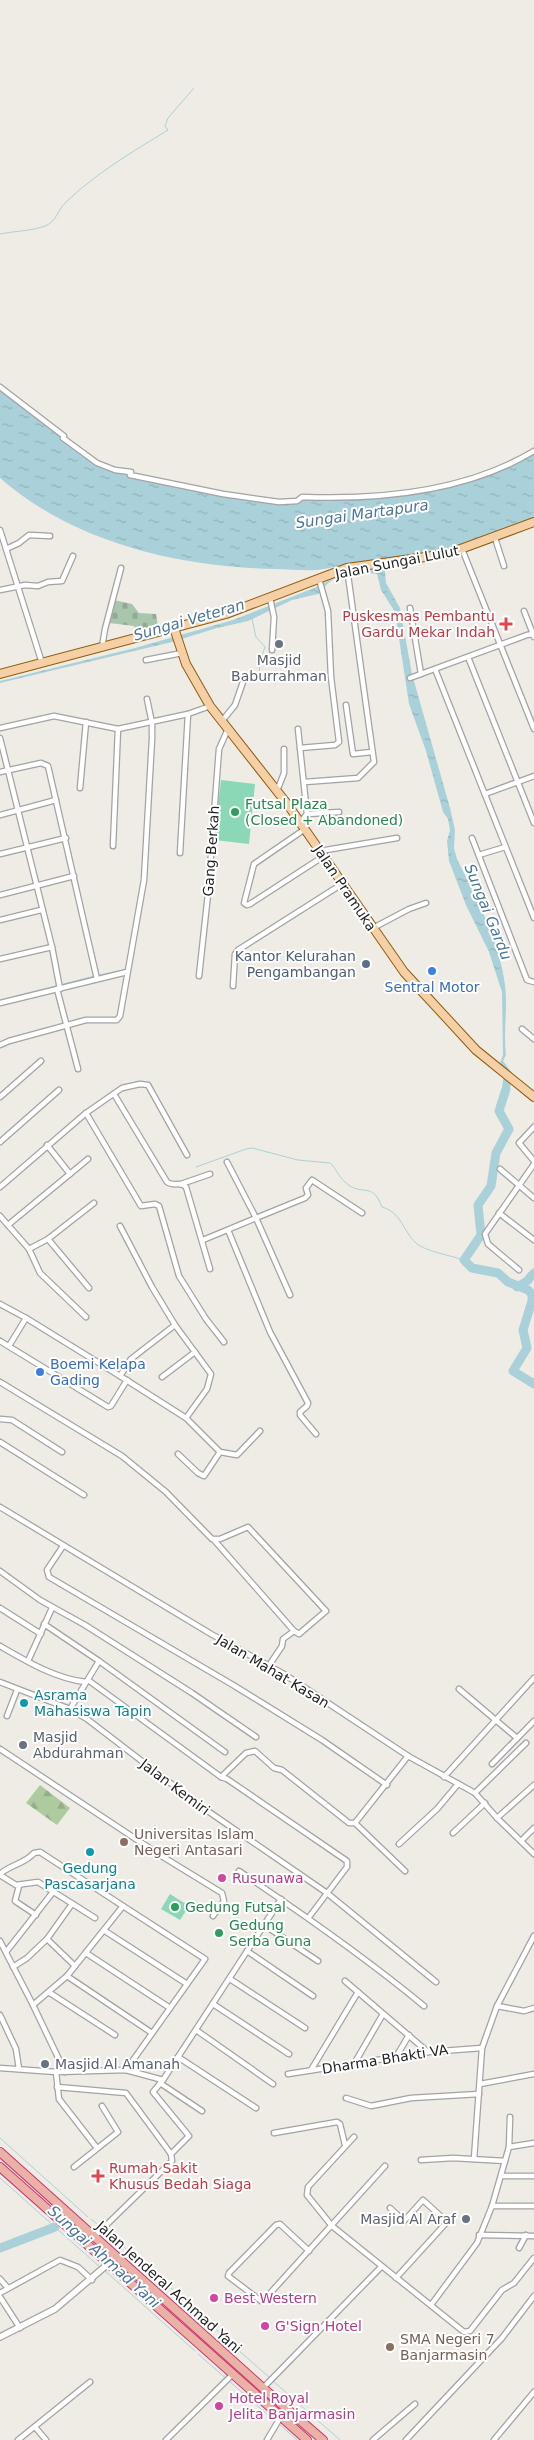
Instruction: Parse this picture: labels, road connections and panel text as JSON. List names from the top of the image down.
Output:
{
  "streets": {
    "highway": ["Jalan Jenderal Achmad Yani"],
    "main road": ["Jalan Sungai Lulut", "Jalan Pramuka"],
    "street": [
      "Gang Berkah",
      "Jalan Mahat Kasan",
      "Jalan Kemiri",
      "Dharma Bhakti VA"
    ]
  },
  "crossings": [
    ["Jalan Sungai Lulut", "Jalan Pramuka"],
    ["Gang Berkah", "Jalan Pramuka"]
  ],
  "water": [
    "Sungai Martapura",
    "Sungai Veteran",
    "Sungai Gardu",
    "Sungai Ahmad Yani"
  ],
  "places": {
    "health": ["Puskesmas Pembantu Gardu Mekar Indah", "Rumah Sakit Khusus Bedah Siaga"],
    "other": [
      "Masjid Baburrahman",
      "Futsal Plaza (Closed + Abandoned)",
      "Kantor Kelurahan Pengambangan",
      "Sentral Motor",
      "Boemi Kelapa Gading",
      "Asrama Mahasiswa Tapin",
      "Masjid Abdurahman",
      "Universitas Islam Negeri Antasari",
      "Gedung Pascasarjana",
      "Rusunawa",
      "Gedung Futsal",
      "Gedung Serba Guna",
      "Masjid Al Amanah",
      "Masjid Al Araf",
      "Best Western",
      "G'Sign Hotel",
      "SMA Negeri 7 Banjarmasin",
      "Hotel Royal Jelita Banjarmasin"
    ]
  }
}
